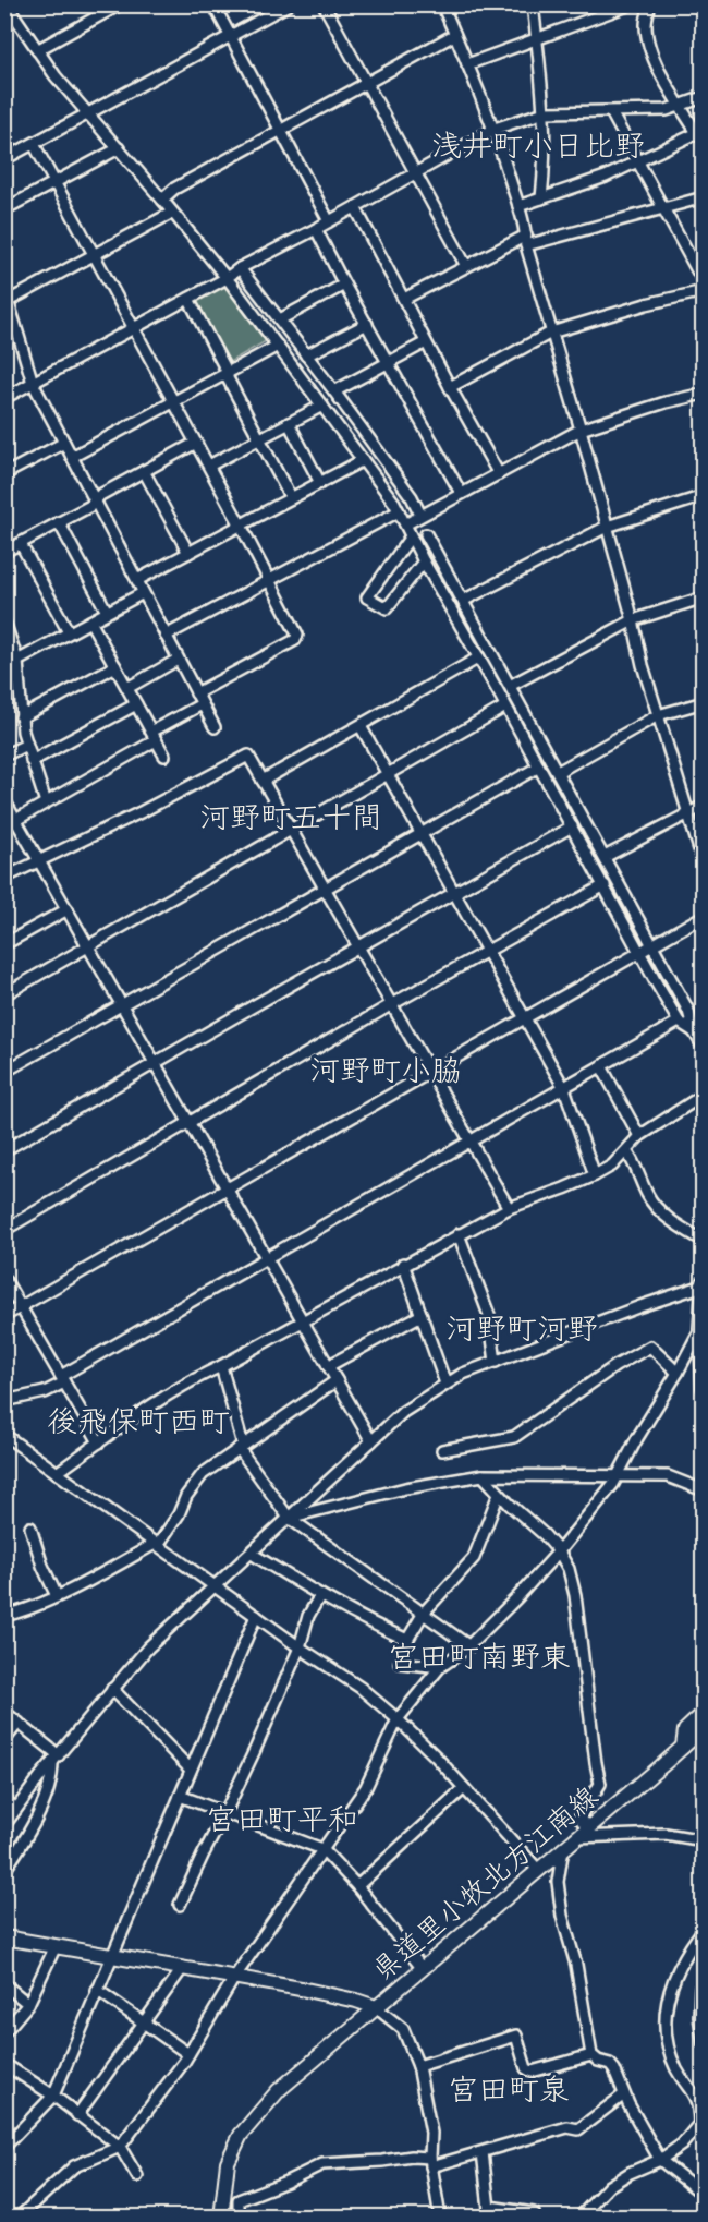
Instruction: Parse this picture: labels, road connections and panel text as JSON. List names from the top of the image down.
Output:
{
  "streets": {
    "main road": ["県道里小牧北方江南線"]
  },
  "districts": [
    "浅井町小日比野",
    "河野町五十間",
    "河野町小脇",
    "河野町河野",
    "後飛保町西町",
    "宮田町南野東",
    "宮田町平和",
    "宮田町泉"
  ]
}
